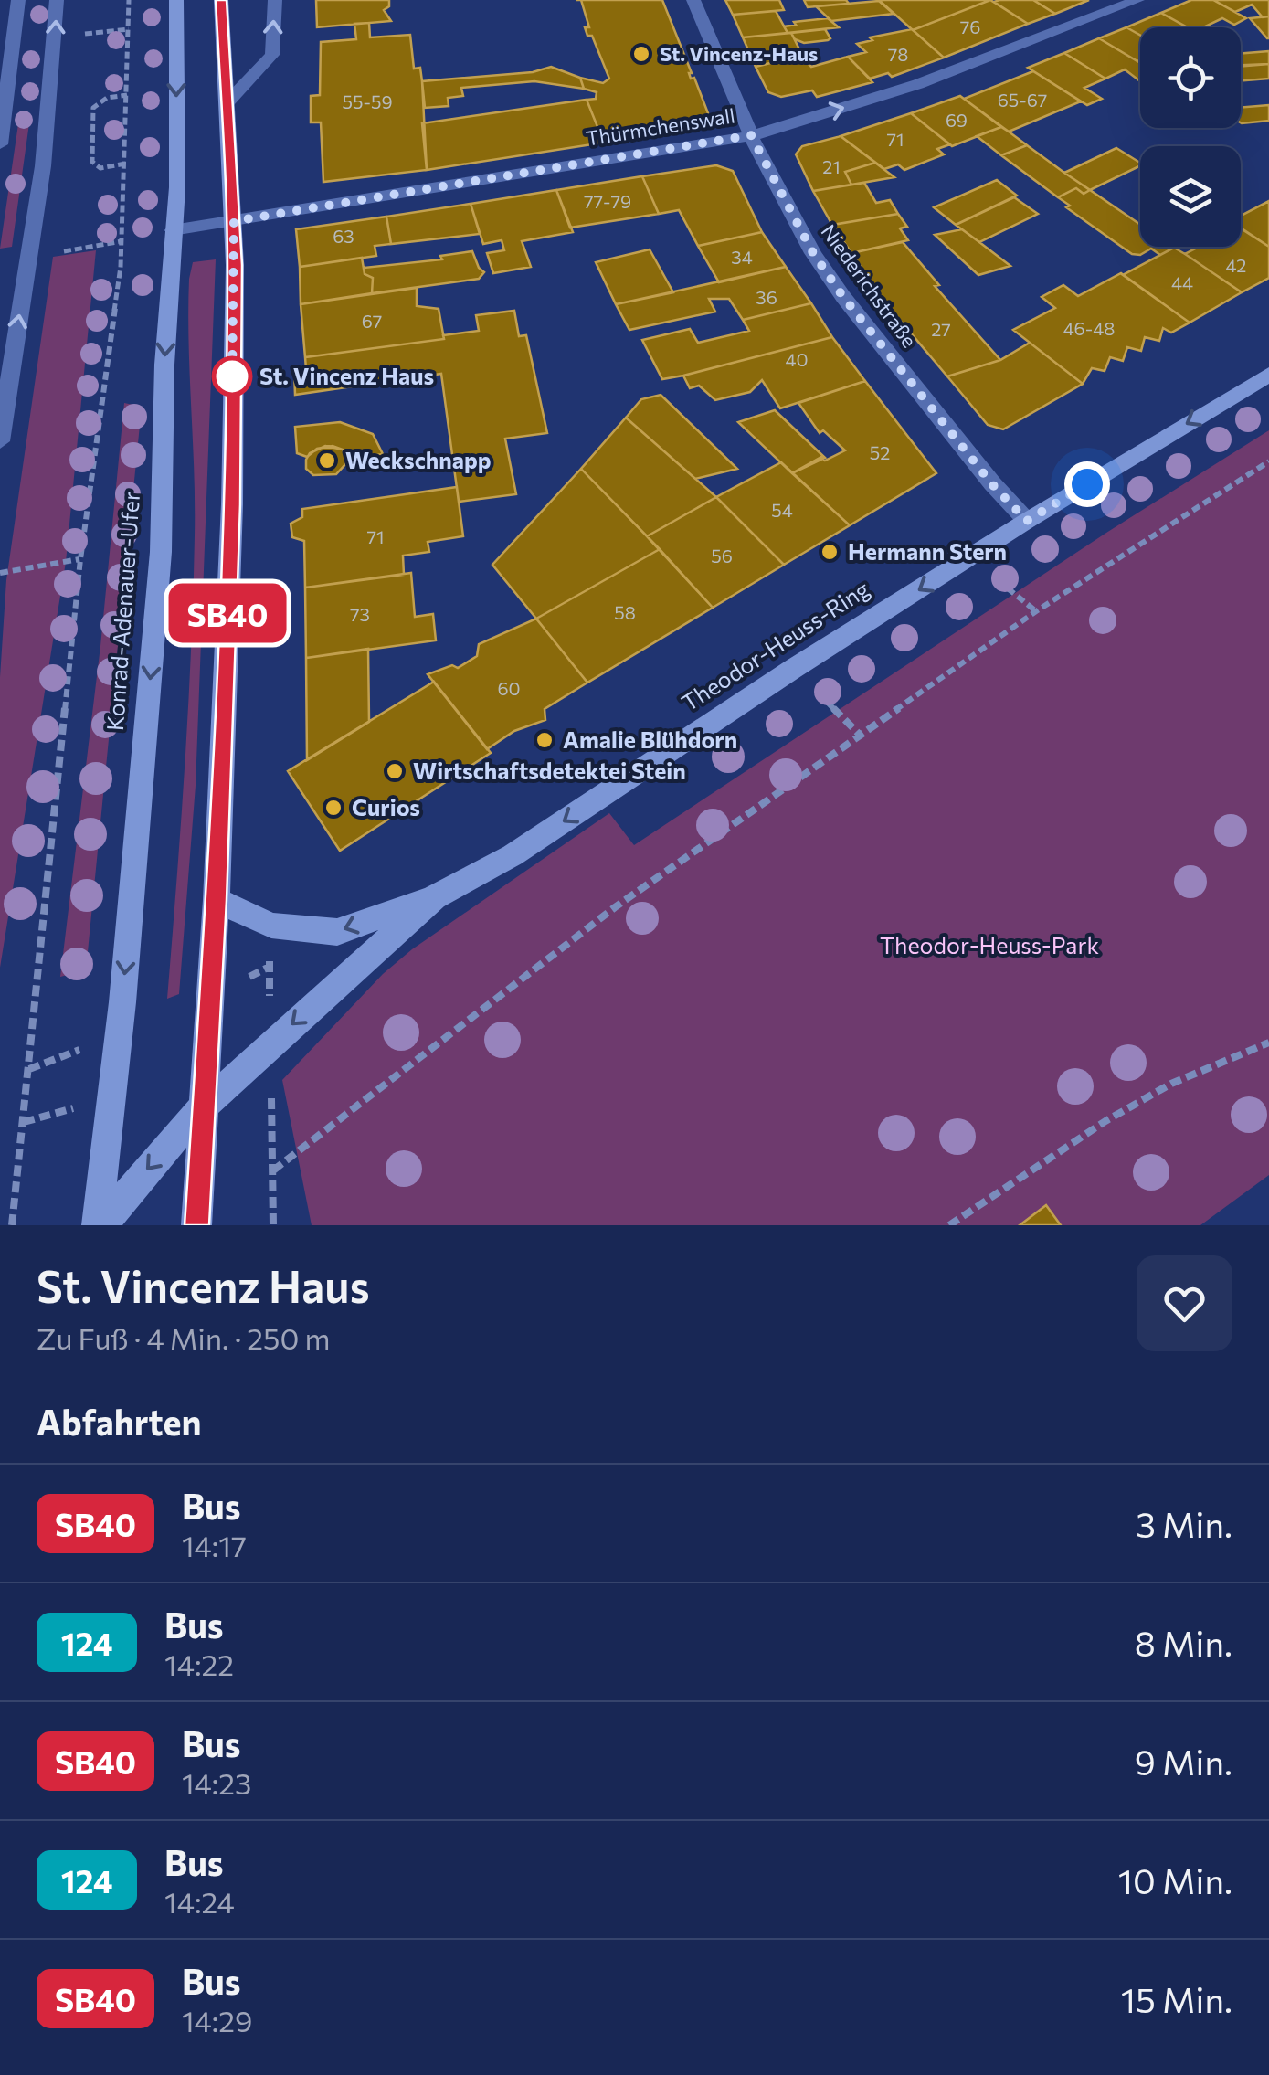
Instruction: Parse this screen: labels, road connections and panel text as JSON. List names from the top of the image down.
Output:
{
  "streets": {
    "main road": ["Konrad-Adenauer-Ufer", "Theodor-Heuss-Ring"],
    "street": ["Thürmchenswall", "Niederichstraße"]
  },
  "crossings": [
    ["Thürmchenswall", "Niederichstraße"],
    ["Thürmchenswall", "Konrad-Adenauer-Ufer"],
    ["Niederichstraße", "Theodor-Heuss-Ring"],
    ["Konrad-Adenauer-Ufer", "Theodor-Heuss-Ring"]
  ],
  "one_way": ["Thürmchenswall", "Theodor-Heuss-Ring"],
  "parks": ["Theodor-Heuss-Park"],
  "places": [
    "St. Vincenz-Haus",
    "St. Vincenz Haus",
    "Weckschnapp",
    "Hermann Stern",
    "Amalie Blühdorn",
    "Wirtschaftsdetektei Stein",
    "Curios"
  ],
  "lines": ["bus line SB40"],
  "house_numbers": [
    "76",
    "78",
    "65-67",
    "55-59",
    "69",
    "71",
    "21",
    "77-79",
    "63",
    "34",
    "42",
    "44",
    "36",
    "67",
    "46-48",
    "27",
    "40",
    "52",
    "54",
    "71",
    "56",
    "58",
    "73",
    "60"
  ],
  "page": {
    "on_map": "SB40",
    "heading": [
      ["St. Vincenz Haus", "Zu Fuß · 4 Min. · 250 m"],
      "Abfahrten"
    ],
    "list": [
      {
        "mark": "SB40",
        "name": "Bus",
        "note": "14:17",
        "value": "3 Min."
      },
      {
        "mark": "124",
        "name": "Bus",
        "note": "14:22",
        "value": "8 Min."
      },
      {
        "mark": "SB40",
        "name": "Bus",
        "note": "14:23",
        "value": "9 Min."
      },
      {
        "mark": "124",
        "name": "Bus",
        "note": "14:24",
        "value": "10 Min."
      },
      {
        "mark": "SB40",
        "name": "Bus",
        "note": "14:29",
        "value": "15 Min."
      }
    ]
  }
}
